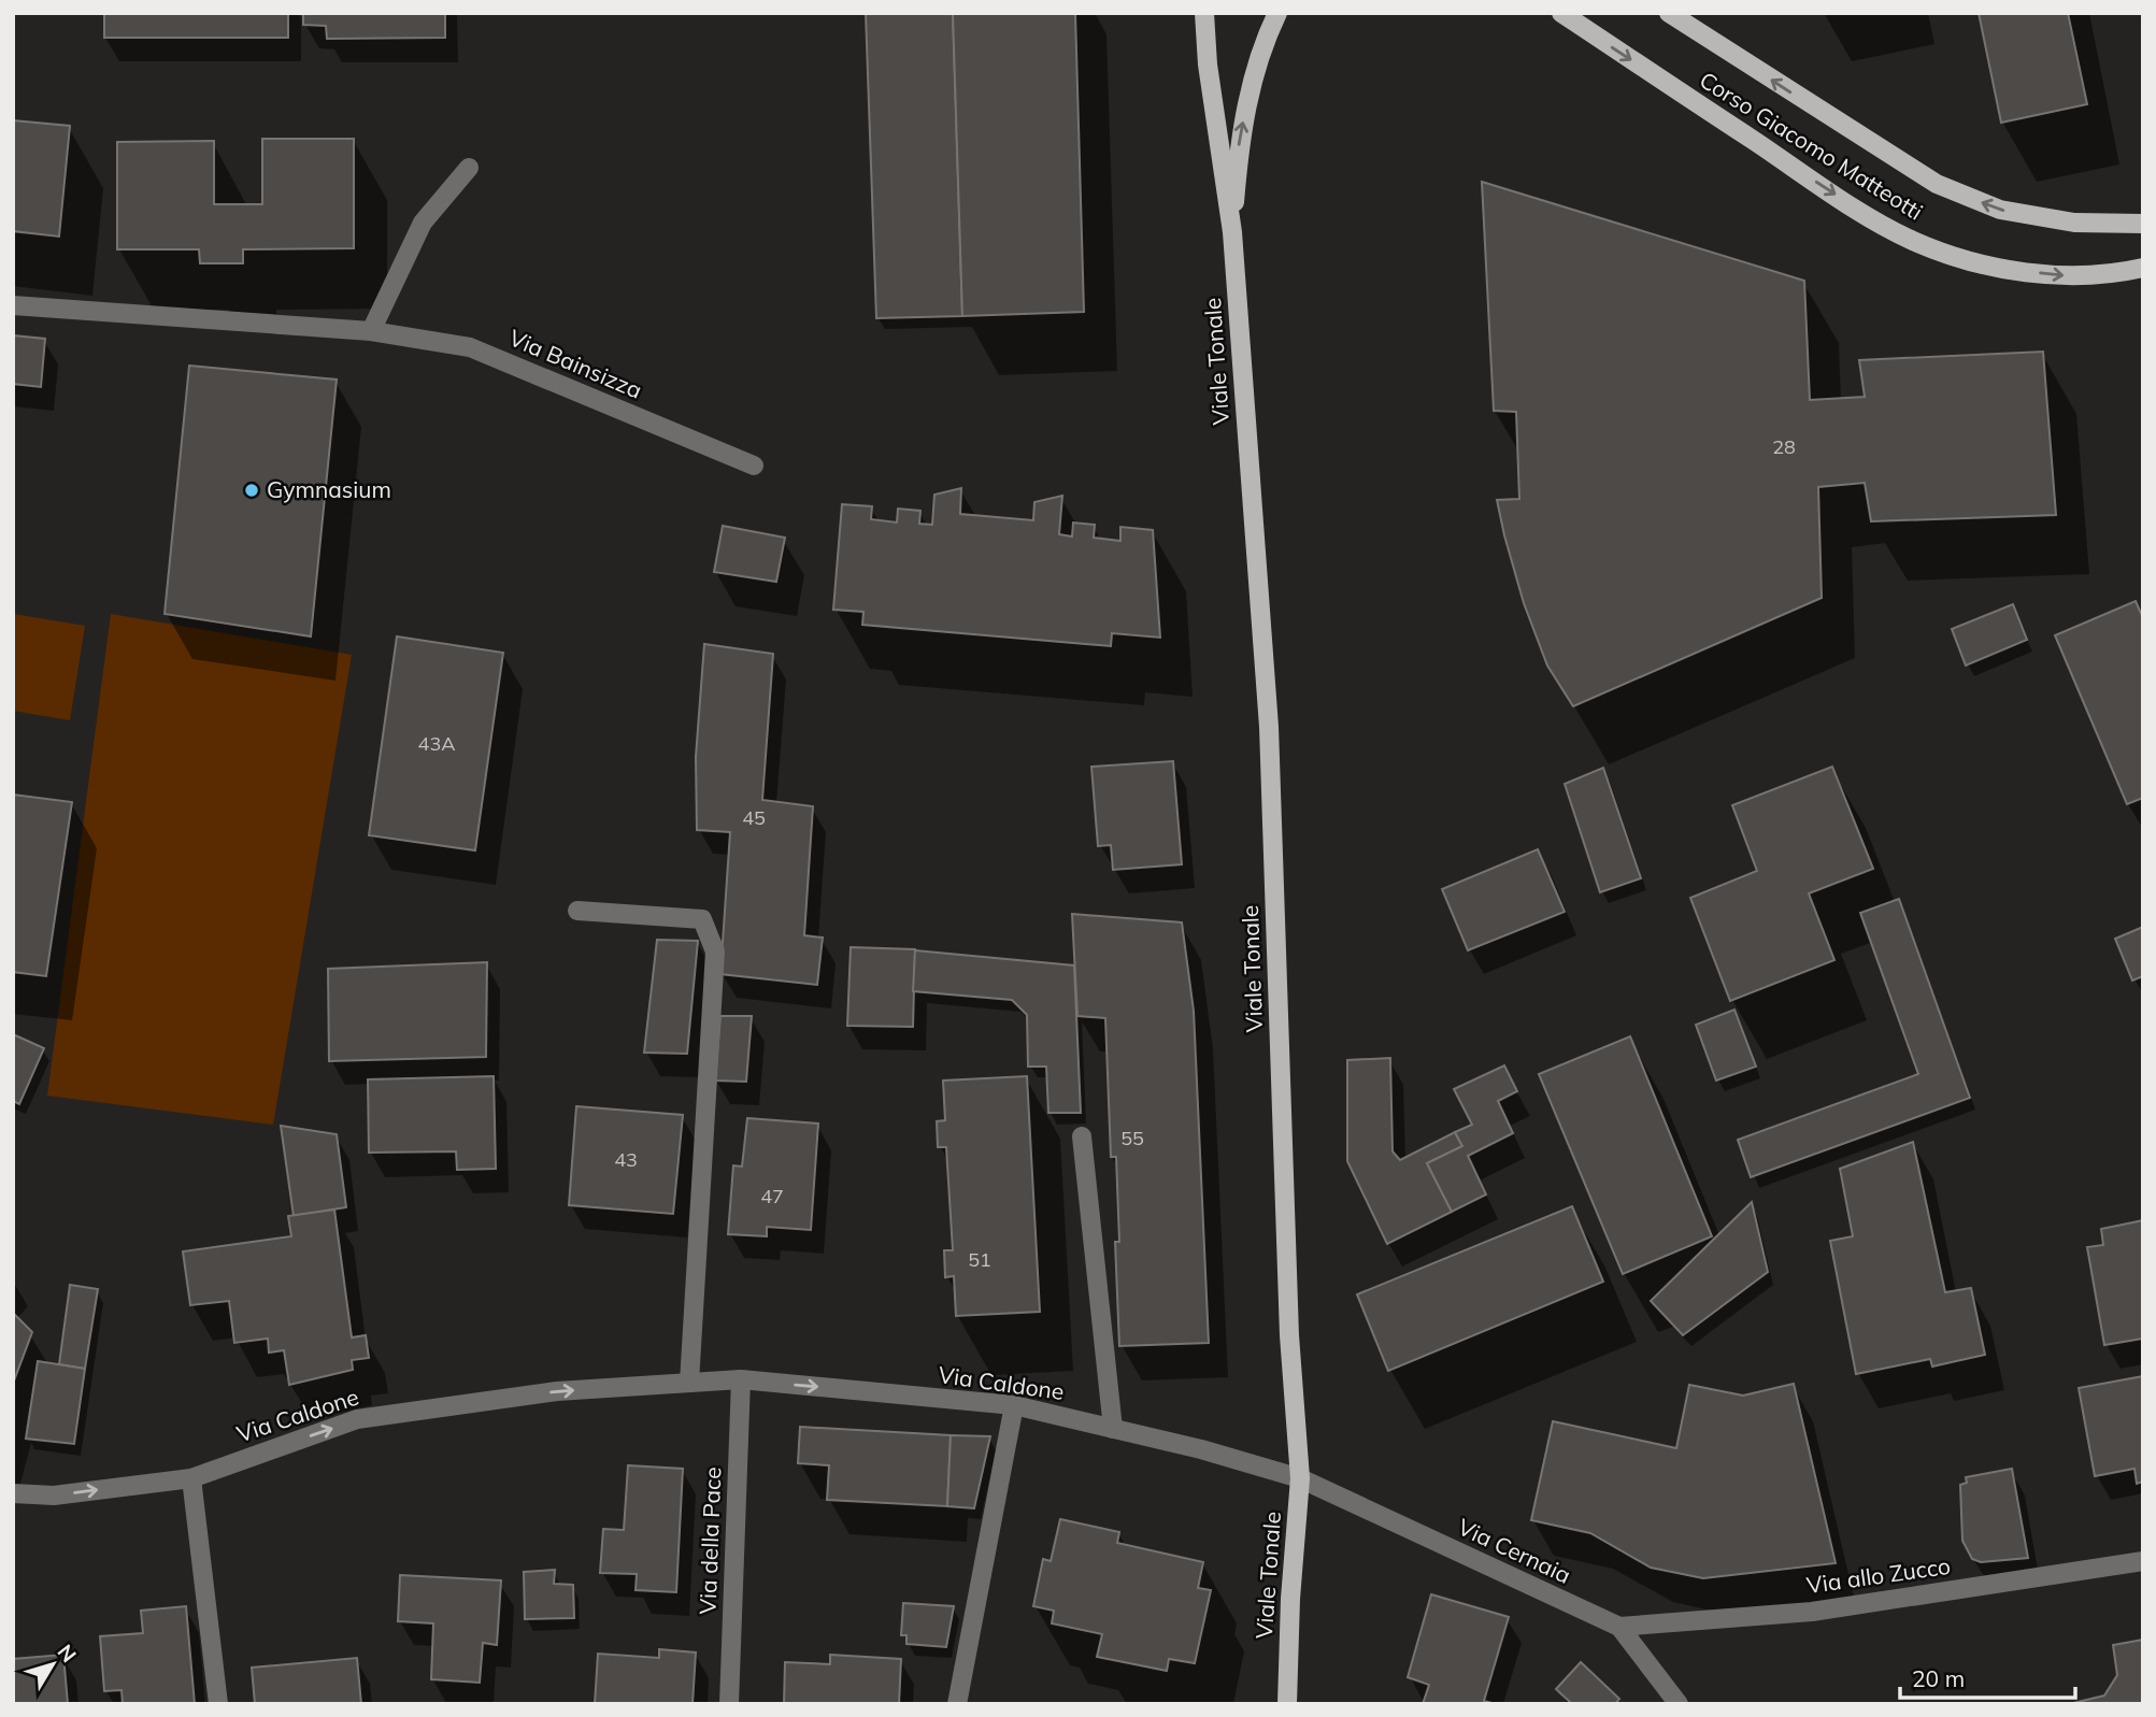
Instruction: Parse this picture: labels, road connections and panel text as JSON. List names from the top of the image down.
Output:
{
  "streets": {
    "main road": ["Corso Giacomo Matteotti", "Viale Tonale"],
    "street": [
      "Via Bainsizza",
      "Via Caldone",
      "Via della Pace",
      "Via Cernaia",
      "Via allo Zucco"
    ]
  },
  "crossings": [
    ["Viale Tonale", "Via Caldone"],
    ["Viale Tonale", "Via Cernaia"],
    ["Via Caldone", "Via della Pace"],
    ["Via Caldone", "Via Cernaia"],
    ["Via Cernaia", "Via allo Zucco"]
  ],
  "one_way": ["Via Caldone"],
  "places": ["Gymnasium"],
  "house_numbers": [
    "28",
    "43A",
    "45",
    "55",
    "43",
    "47",
    "51"
  ],
  "scale_bar": "20 m",
  "north": "top right"
}
